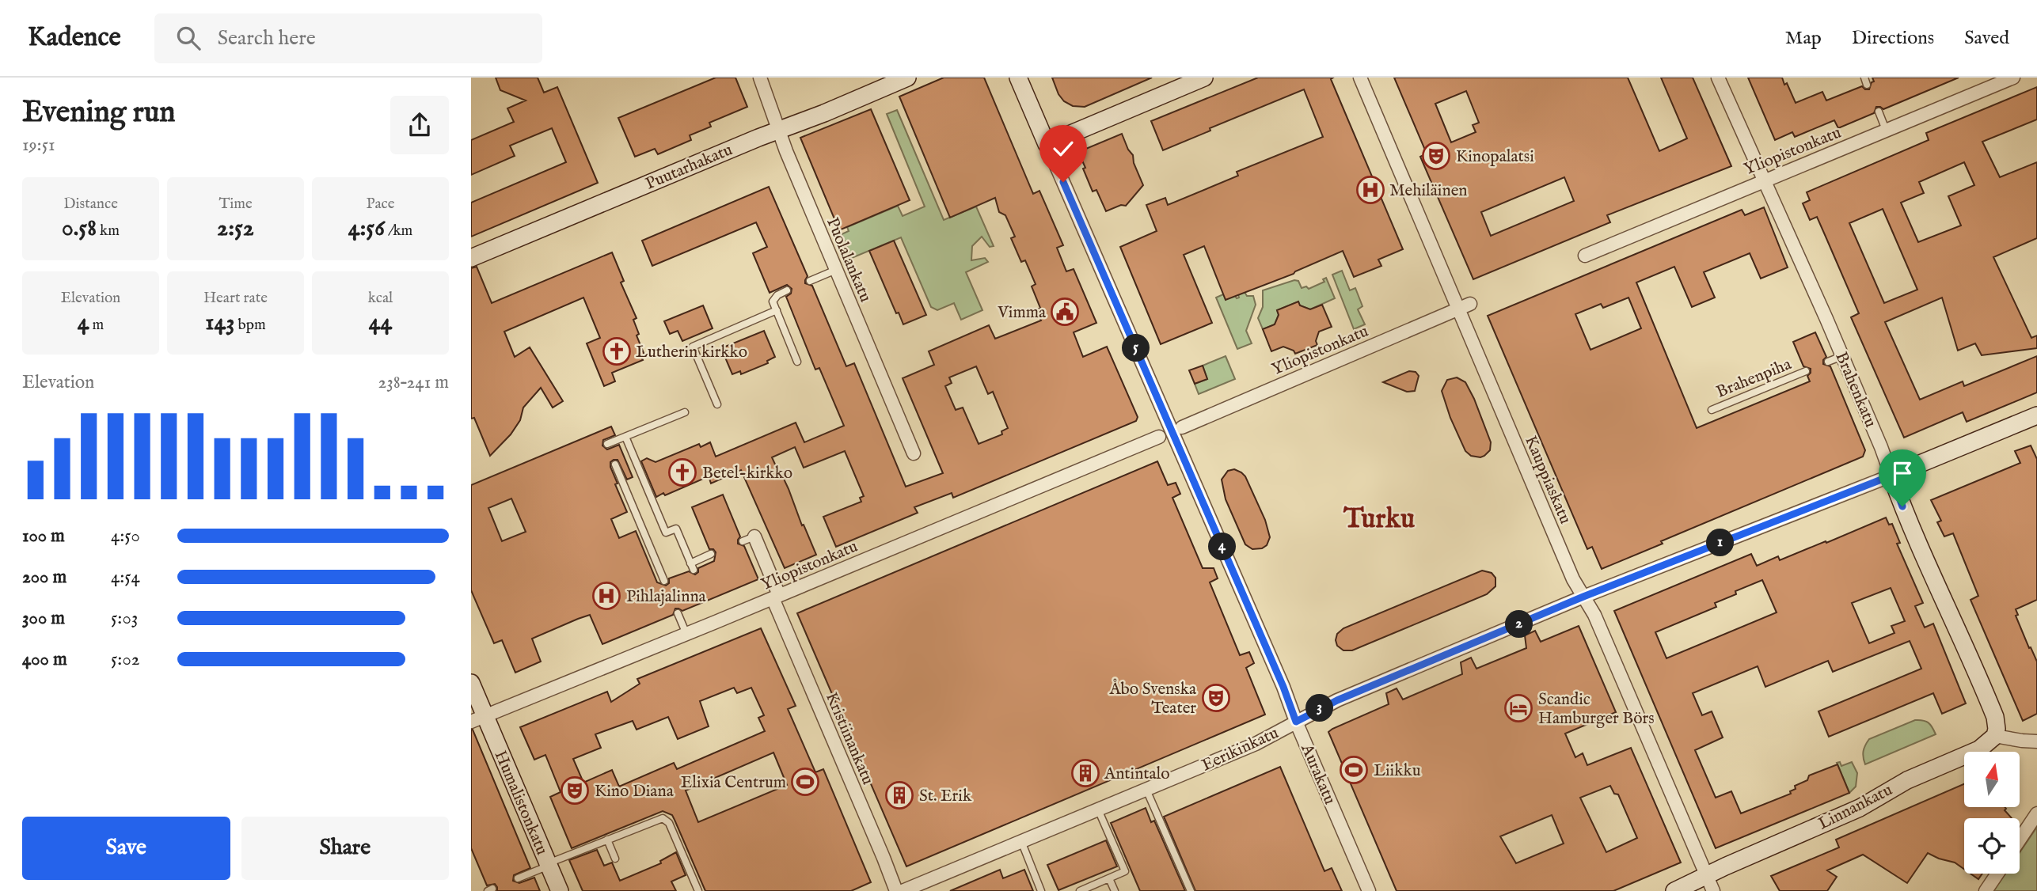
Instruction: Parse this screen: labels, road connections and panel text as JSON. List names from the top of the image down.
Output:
{
  "streets": {
    "street": [
      "Yliopistonkatu",
      "Puutarhakatu",
      "Puolalankatu",
      "Brahenkatu",
      "Kauppiaskatu",
      "Kristiinankatu",
      "Eerikinkatu",
      "Aurakatu",
      "Humalistonkatu",
      "Linnankatu"
    ],
    "lane": ["Brahenpiha"]
  },
  "crossings": [
    ["Yliopistonkatu", "Brahenkatu"],
    ["Yliopistonkatu", "Kauppiaskatu"],
    ["Yliopistonkatu", "Kristiinankatu"],
    ["Yliopistonkatu", "Humalistonkatu"],
    ["Puutarhakatu", "Puolalankatu"],
    ["Brahenkatu", "Eerikinkatu"],
    ["Brahenkatu", "Linnankatu"],
    ["Kauppiaskatu", "Eerikinkatu"],
    ["Kauppiaskatu", "Linnankatu"],
    ["Eerikinkatu", "Aurakatu"]
  ],
  "districts": ["Turku"],
  "places": {
    "theatre": ["Kinopalatsi", "Åbo Svenska Teater", "Kino Diana"],
    "hospital": ["Mehiläinen", "Pihlajalinna"],
    "public building": ["Vimma"],
    "church": ["Lutherin kirkko", "Betel-kirkko"],
    "hotel": ["Scandic Hamburger Börs"],
    "sports": ["Liikku", "Elixia Centrum"],
    "building": ["Antintalo", "St. Erik"]
  },
  "north": "top",
  "page": {
    "header": "Kadence",
    "search": "Search here",
    "nav": ["Map", "Directions", "Saved"],
    "heading": ["Evening run", "19:51"],
    "stats": [
      ["Distance", "0.58 km"],
      ["Time", "2:52"],
      ["Pace", "4:56 /km"],
      ["Elevation", "4 m"],
      ["Heart rate", "143 bpm"],
      ["kcal", "44"]
    ],
    "pins": [
      "5",
      "1",
      "4",
      "2",
      "3"
    ],
    "chart": ["Elevation", "238–241 m"],
    "list": [
      {
        "name": "100 m",
        "note": "4:50"
      },
      {
        "name": "200 m",
        "note": "4:54"
      },
      {
        "name": "300 m",
        "note": "5:03"
      },
      {
        "name": "400 m",
        "note": "5:02"
      }
    ],
    "buttons": ["Save", "Share"]
  }
}
